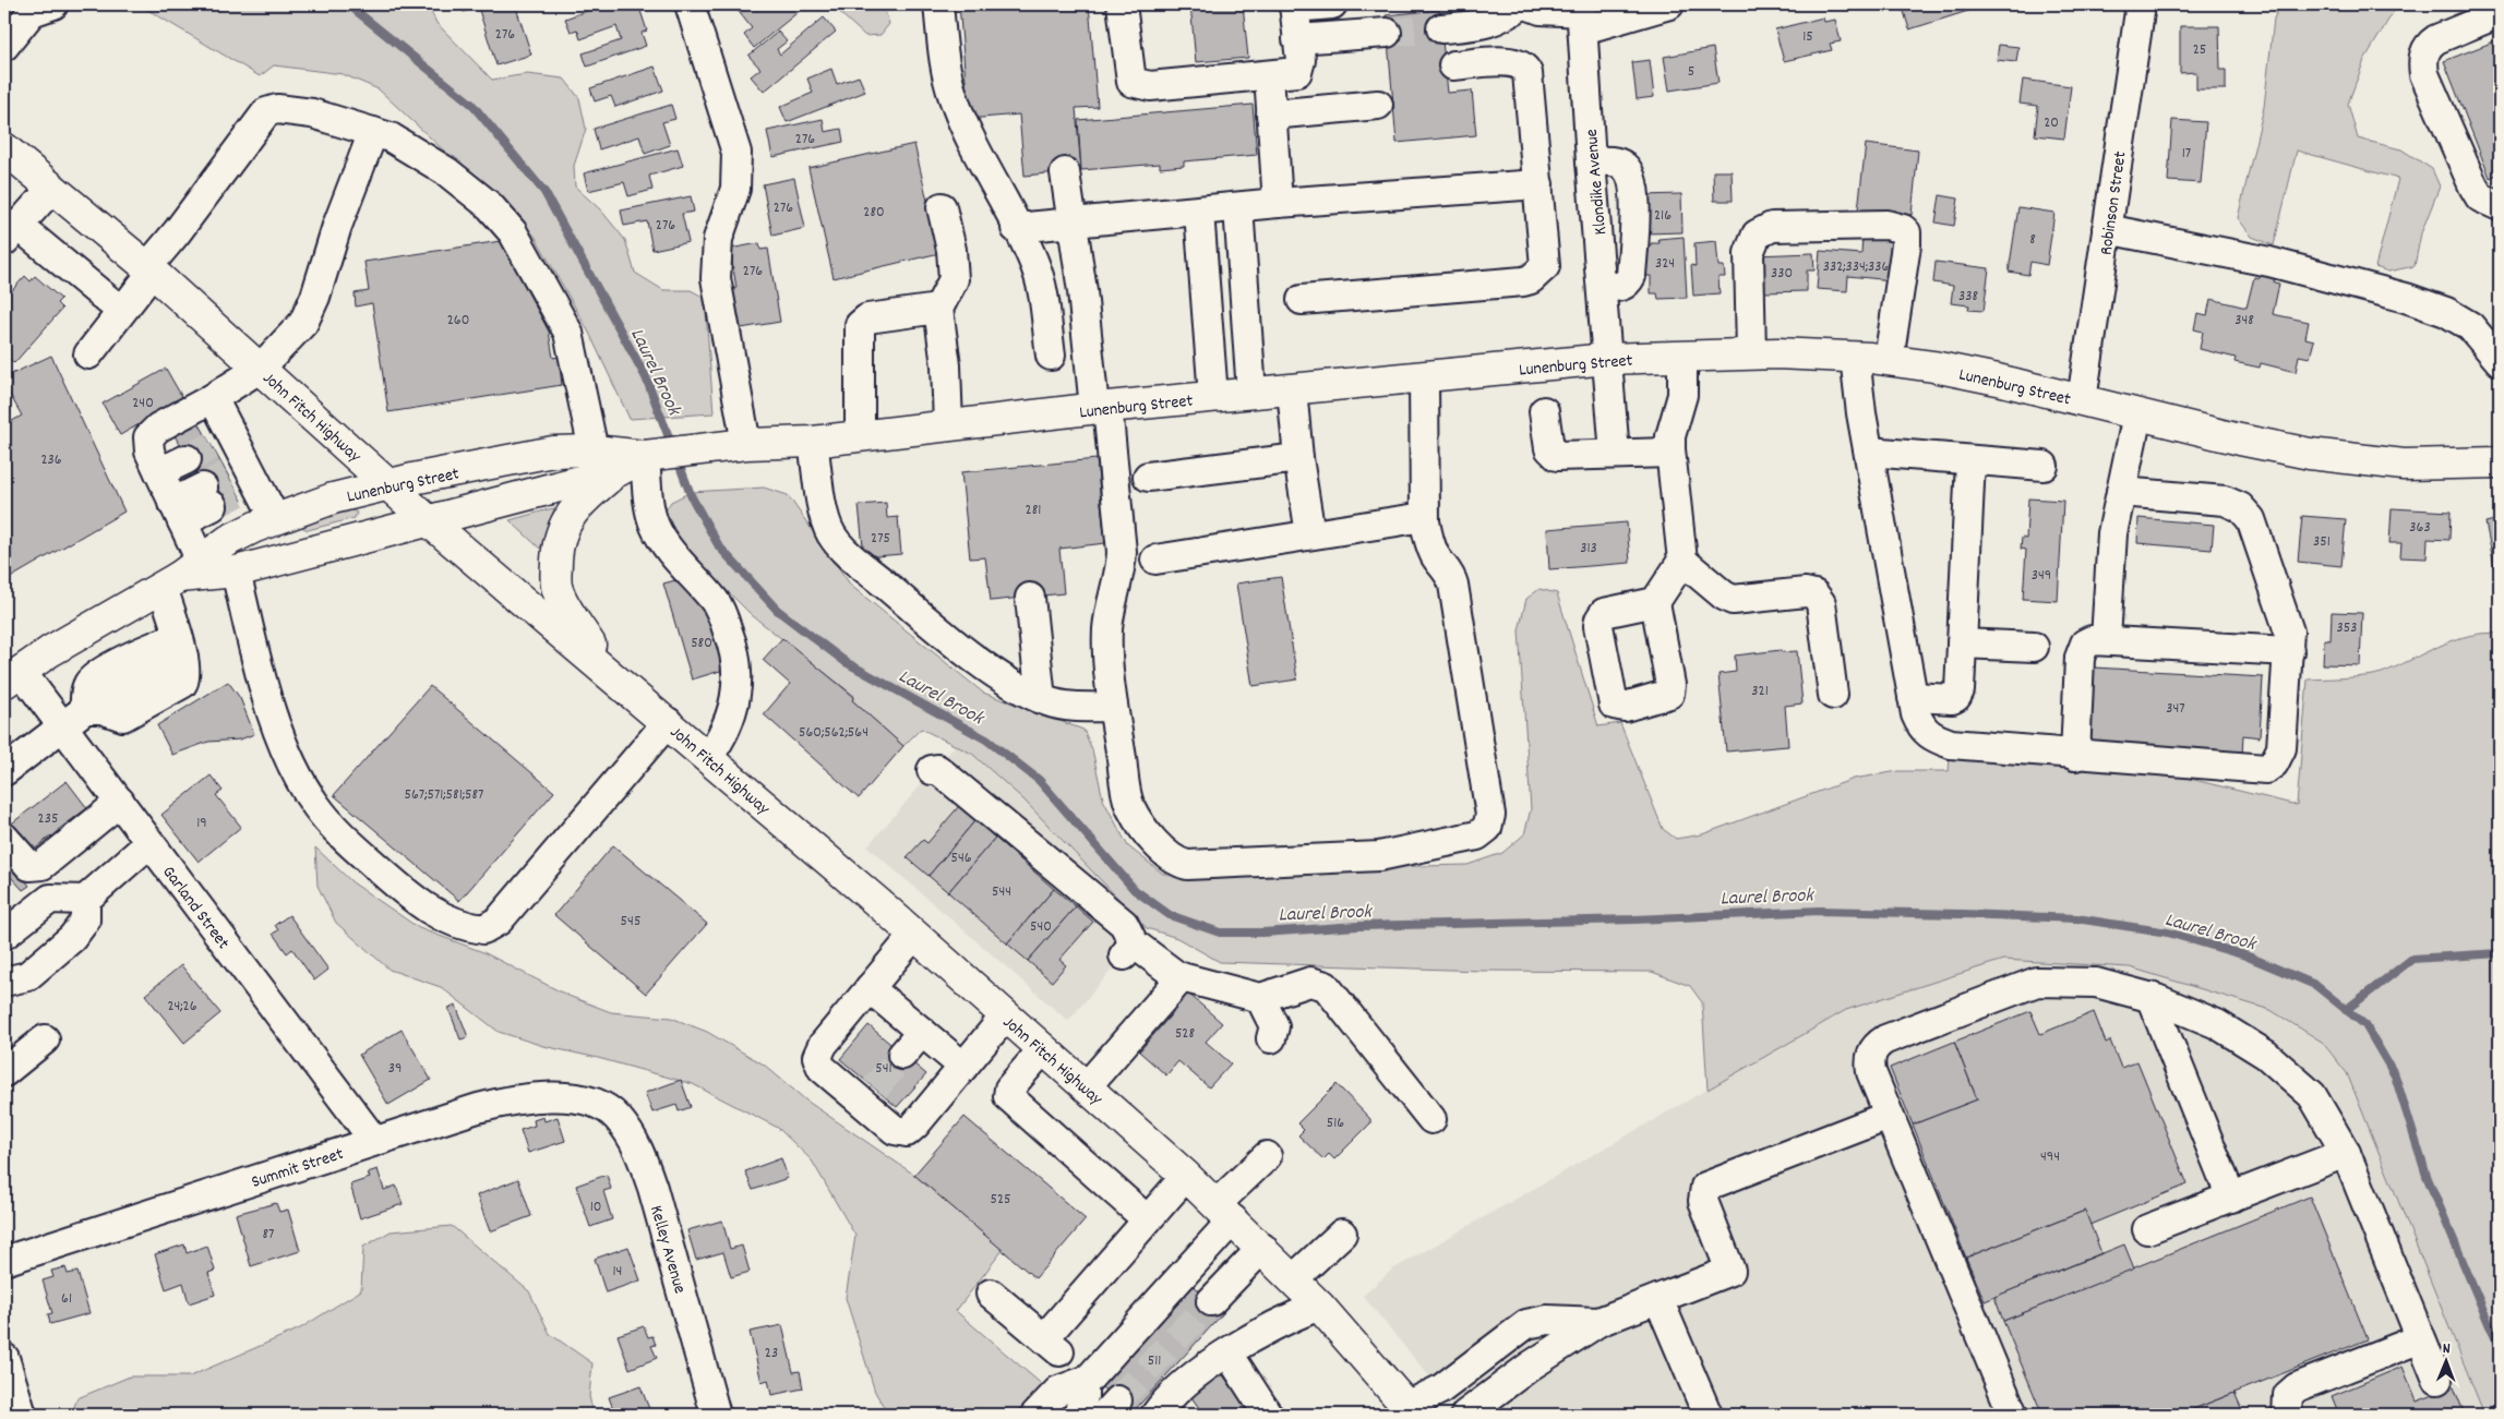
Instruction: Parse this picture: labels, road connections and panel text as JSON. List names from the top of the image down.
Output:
{
  "streets": {
    "main road": ["Lunenburg Street", "John Fitch Highway"],
    "street": [
      "Klondike Avenue",
      "Robinson Street",
      "Garland Street",
      "Summit Street",
      "Kelley Avenue"
    ]
  },
  "crossings": [
    ["Klondike Avenue", "Lunenburg Street"],
    ["Robinson Street", "Lunenburg Street"],
    ["Lunenburg Street", "John Fitch Highway"],
    ["Lunenburg Street", "Garland Street"],
    ["Garland Street", "Summit Street"],
    ["Summit Street", "Kelley Avenue"]
  ],
  "water": ["Laurel Brook"],
  "house_numbers": [
    "276",
    "15",
    "25",
    "5",
    "20",
    "276",
    "17",
    "276",
    "280",
    "216",
    "276",
    "8",
    "324",
    "332;334;336",
    "276",
    "330",
    "338",
    "260",
    "348",
    "240",
    "236",
    "281",
    "363",
    "275",
    "351",
    "313",
    "349",
    "353",
    "580",
    "321",
    "347",
    "560;562;564",
    "567;571;581;587",
    "235",
    "19",
    "546",
    "544",
    "545",
    "540",
    "24;26",
    "528",
    "39",
    "541",
    "516",
    "494",
    "525",
    "10",
    "87",
    "14",
    "61",
    "23",
    "511"
  ],
  "north": "top"
}
